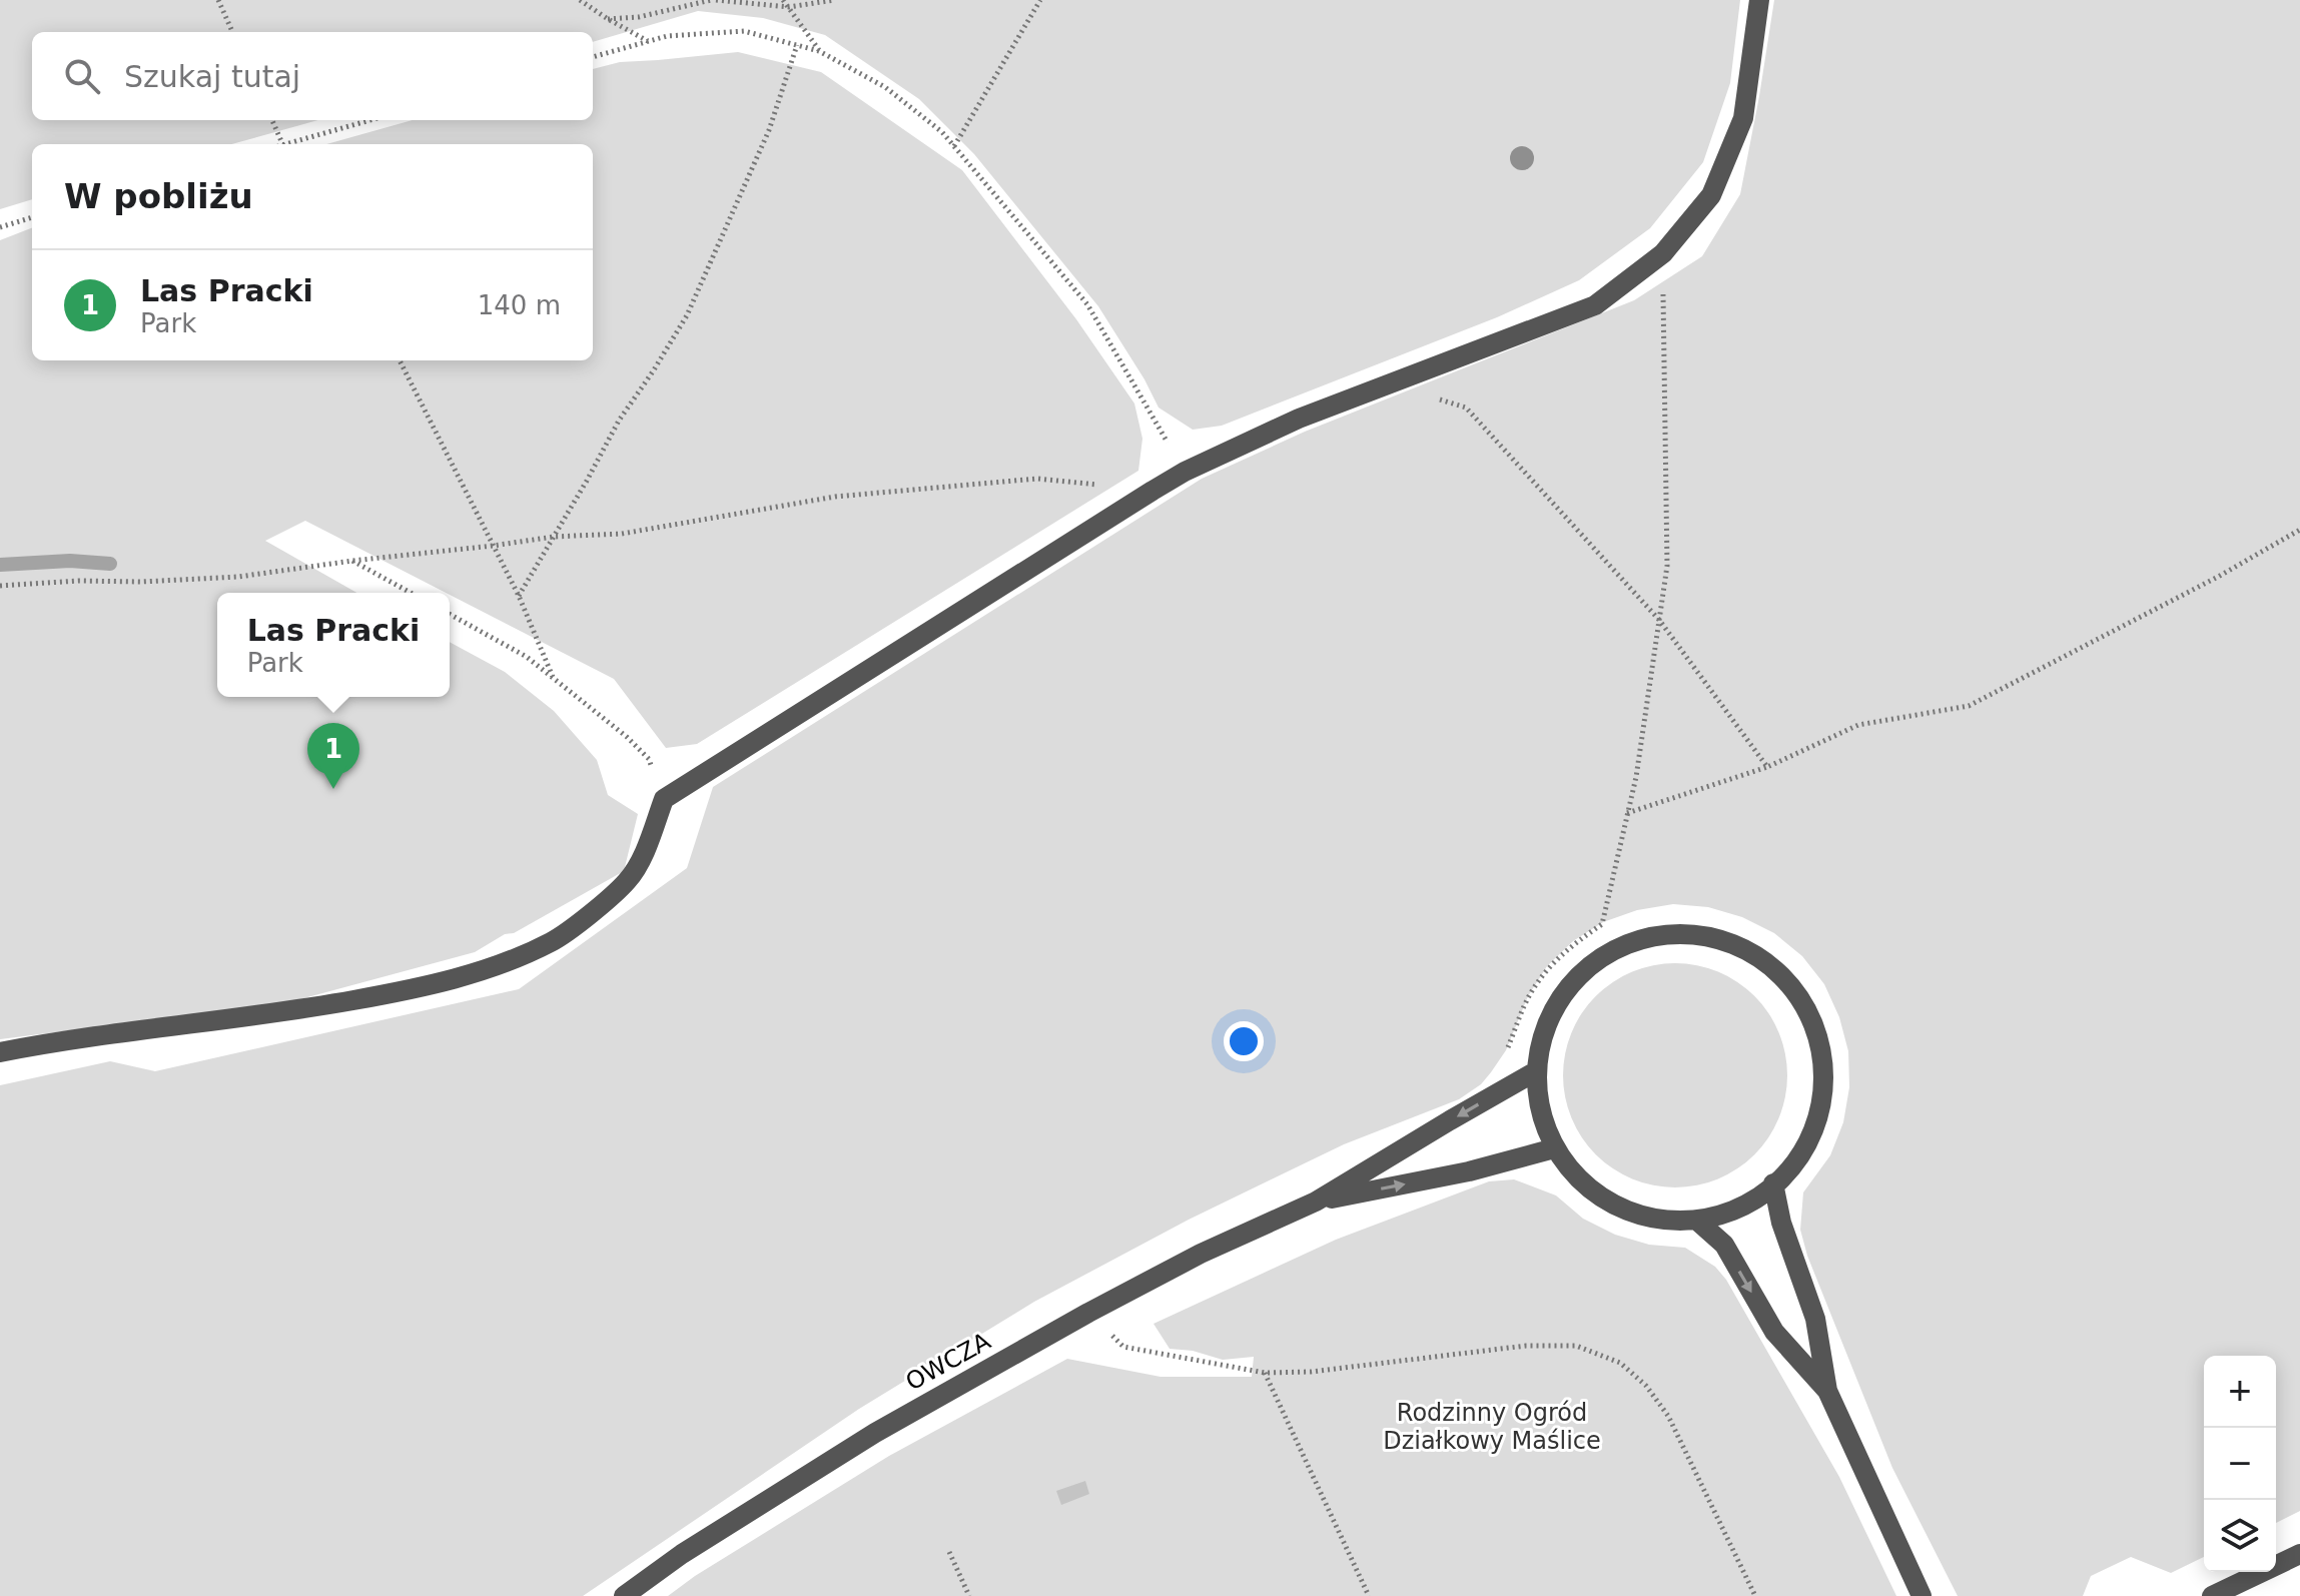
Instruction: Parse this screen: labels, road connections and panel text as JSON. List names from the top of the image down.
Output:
{
  "streets": {
    "street": ["OWCZA"]
  },
  "parks": ["Rodzinny Ogród Działkowy Maślice"],
  "page": {
    "search": "Szukaj tutaj",
    "heading": "W pobliżu",
    "list": [
      {
        "mark": "1",
        "name": "Las Pracki",
        "note": "Park",
        "value": "140 m"
      }
    ],
    "popup": ["Las Pracki", "Park"],
    "pins": "1",
    "map_buttons": ["+", "−"]
  }
}
